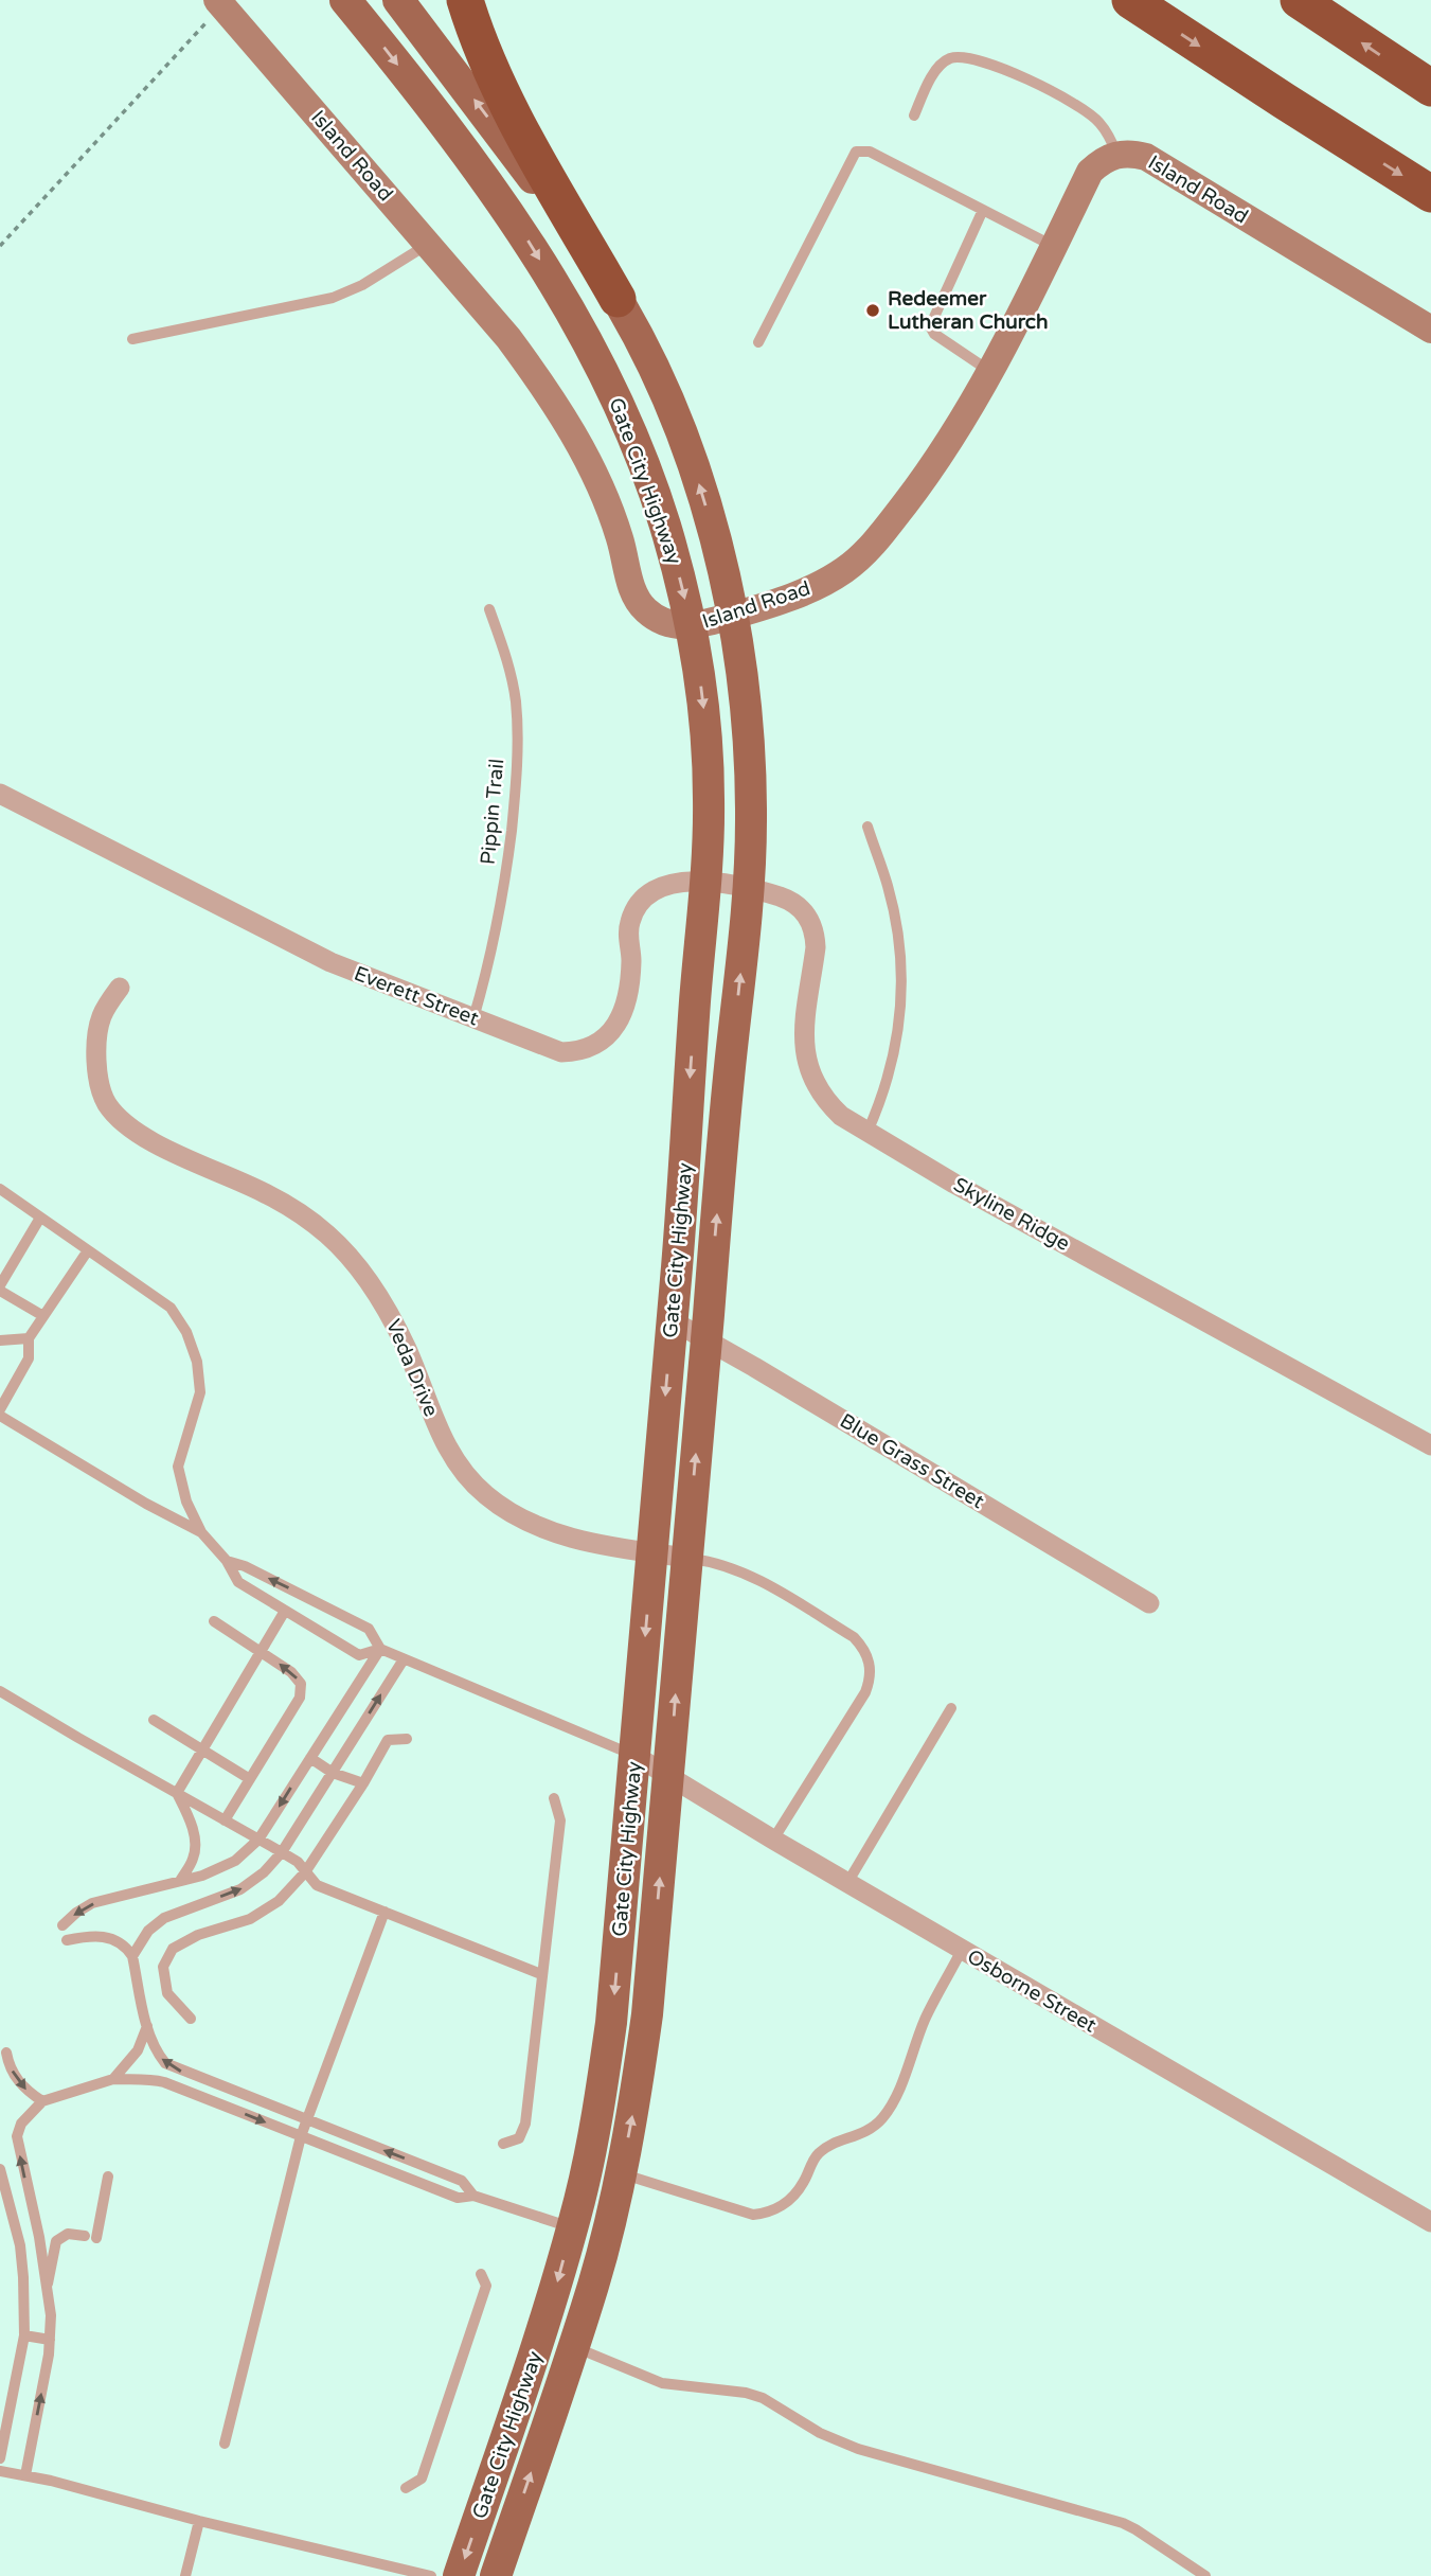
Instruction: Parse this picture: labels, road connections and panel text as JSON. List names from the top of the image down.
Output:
{
  "streets": {
    "main road": ["Gate City Highway"],
    "street": [
      "Island Road",
      "Everett Street",
      "Skyline Ridge",
      "Veda Drive",
      "Blue Grass Street",
      "Osborne Street"
    ],
    "lane": ["Pippin Trail"]
  },
  "crossings": [
    ["Island Road", "Gate City Highway"],
    ["Gate City Highway", "Everett Street"],
    ["Gate City Highway", "Skyline Ridge"],
    ["Gate City Highway", "Veda Drive"],
    ["Gate City Highway", "Blue Grass Street"],
    ["Gate City Highway", "Osborne Street"],
    ["Pippin Trail", "Everett Street"],
    ["Everett Street", "Skyline Ridge"]
  ],
  "places": ["Redeemer Lutheran Church"]
}
